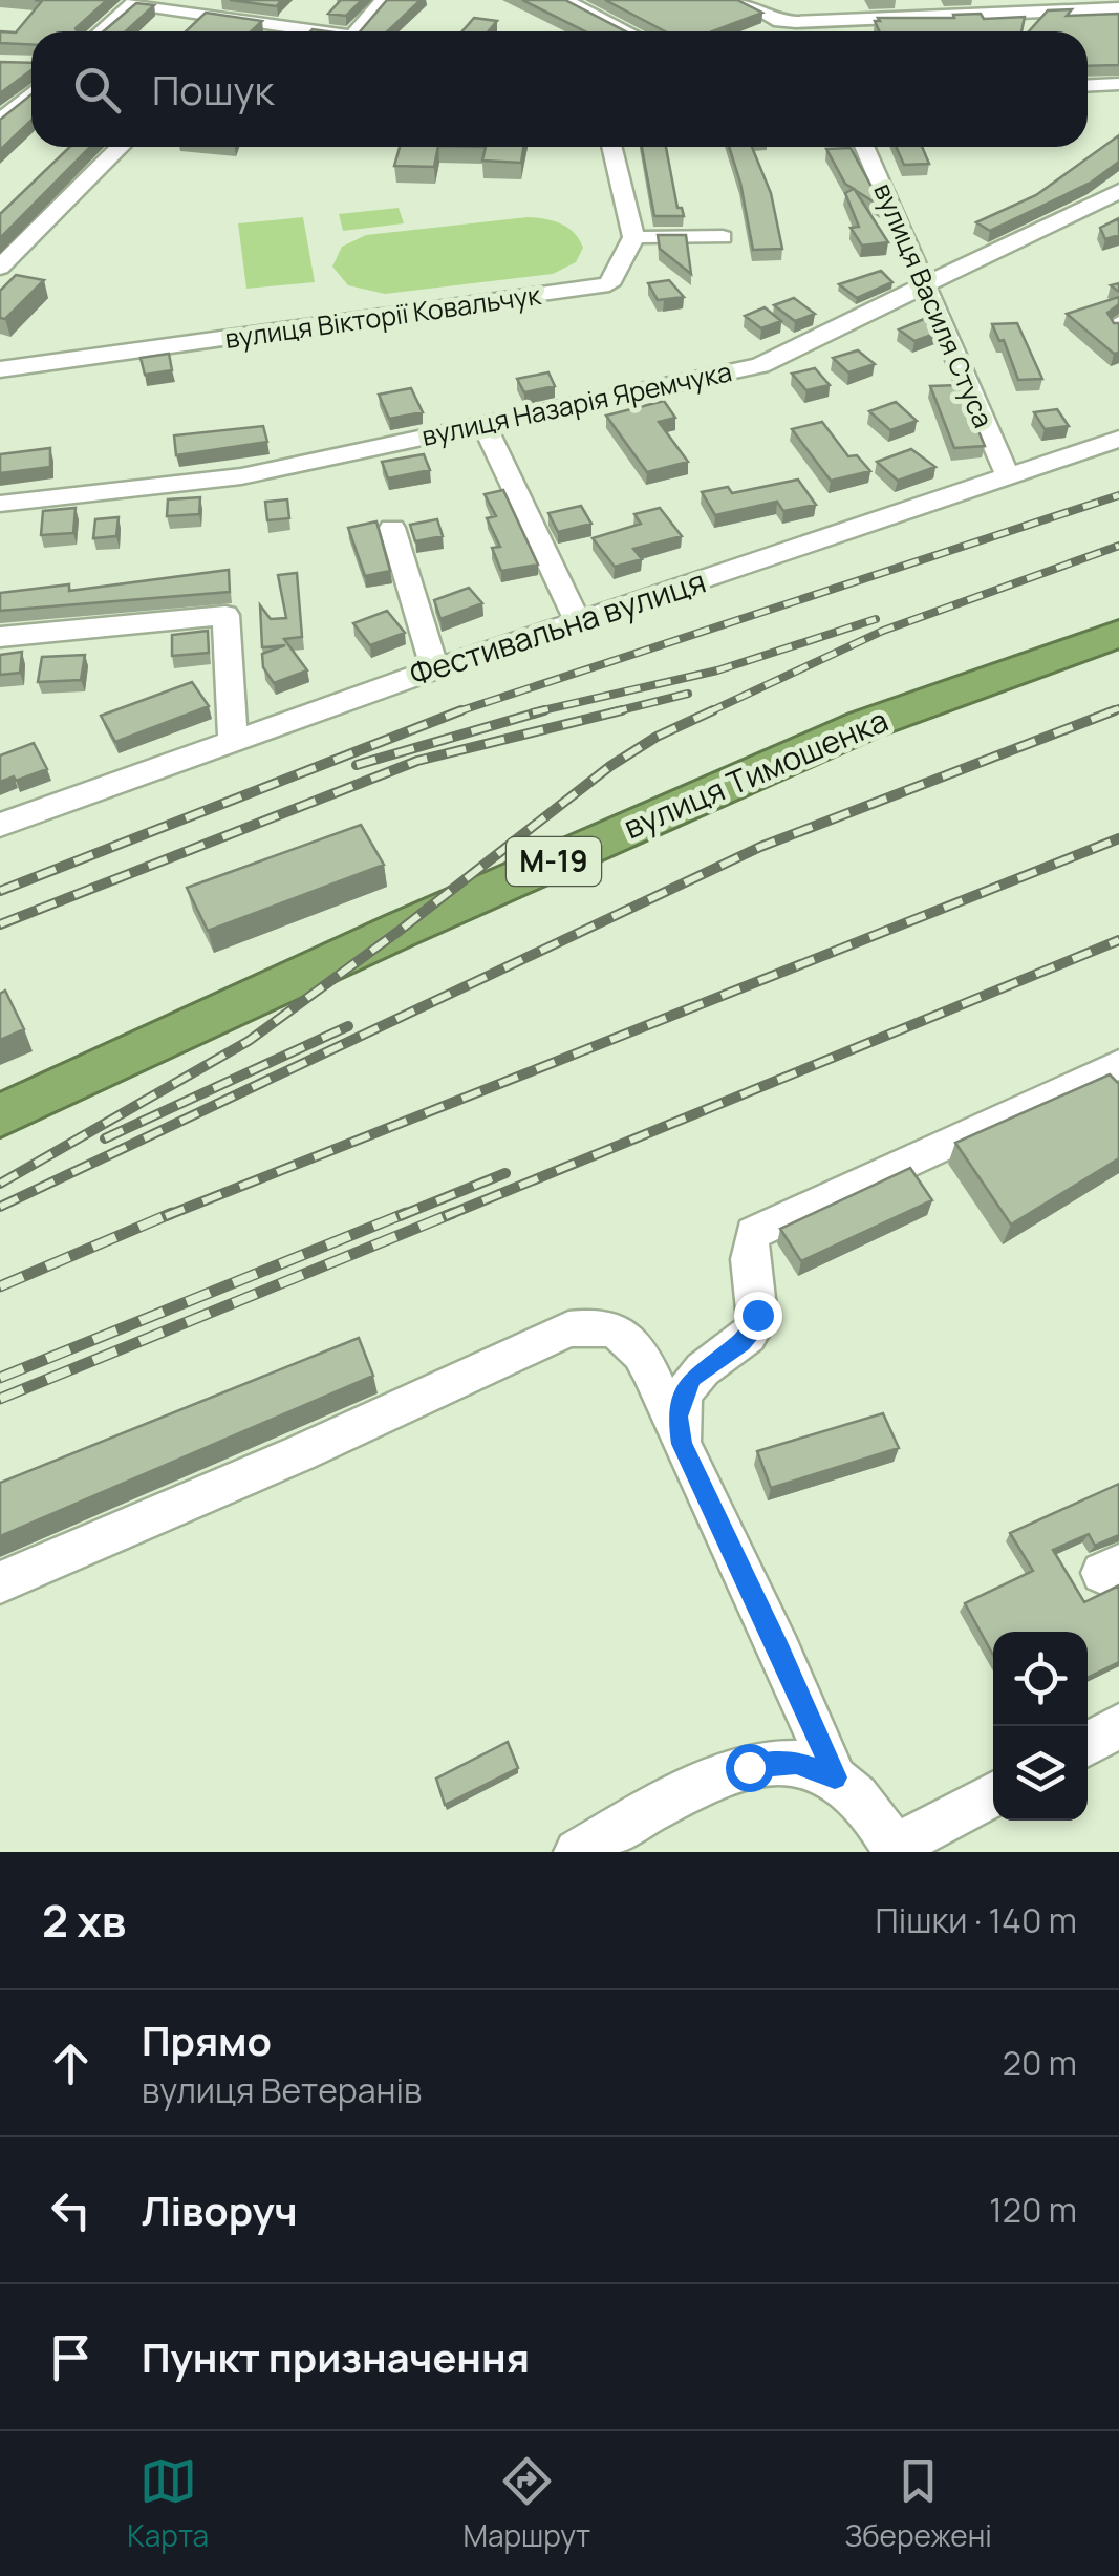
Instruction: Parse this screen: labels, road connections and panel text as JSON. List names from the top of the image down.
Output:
{
  "streets": {
    "highway": ["вулиця Тимошенка", "М-19"],
    "street": [
      "вулиця Василя Стуса",
      "вулиця Вікторії Ковальчук",
      "вулиця Назарія Яремчука",
      "Фестивальна вулиця"
    ]
  },
  "crossings": [
    ["вулиця Василя Стуса", "вулиця Назарія Яремчука"],
    ["вулиця Василя Стуса", "Фестивальна вулиця"]
  ],
  "page": {
    "search": "Пошук",
    "heading": ["2 хв", "Пішки · 140 m"],
    "list": [
      ["Прямо", "вулиця Ветеранів", "20 m"],
      ["Ліворуч", "120 m"],
      "Пункт призначення"
    ],
    "nav": ["Карта", "Маршрут", "Збережені"]
  }
}
